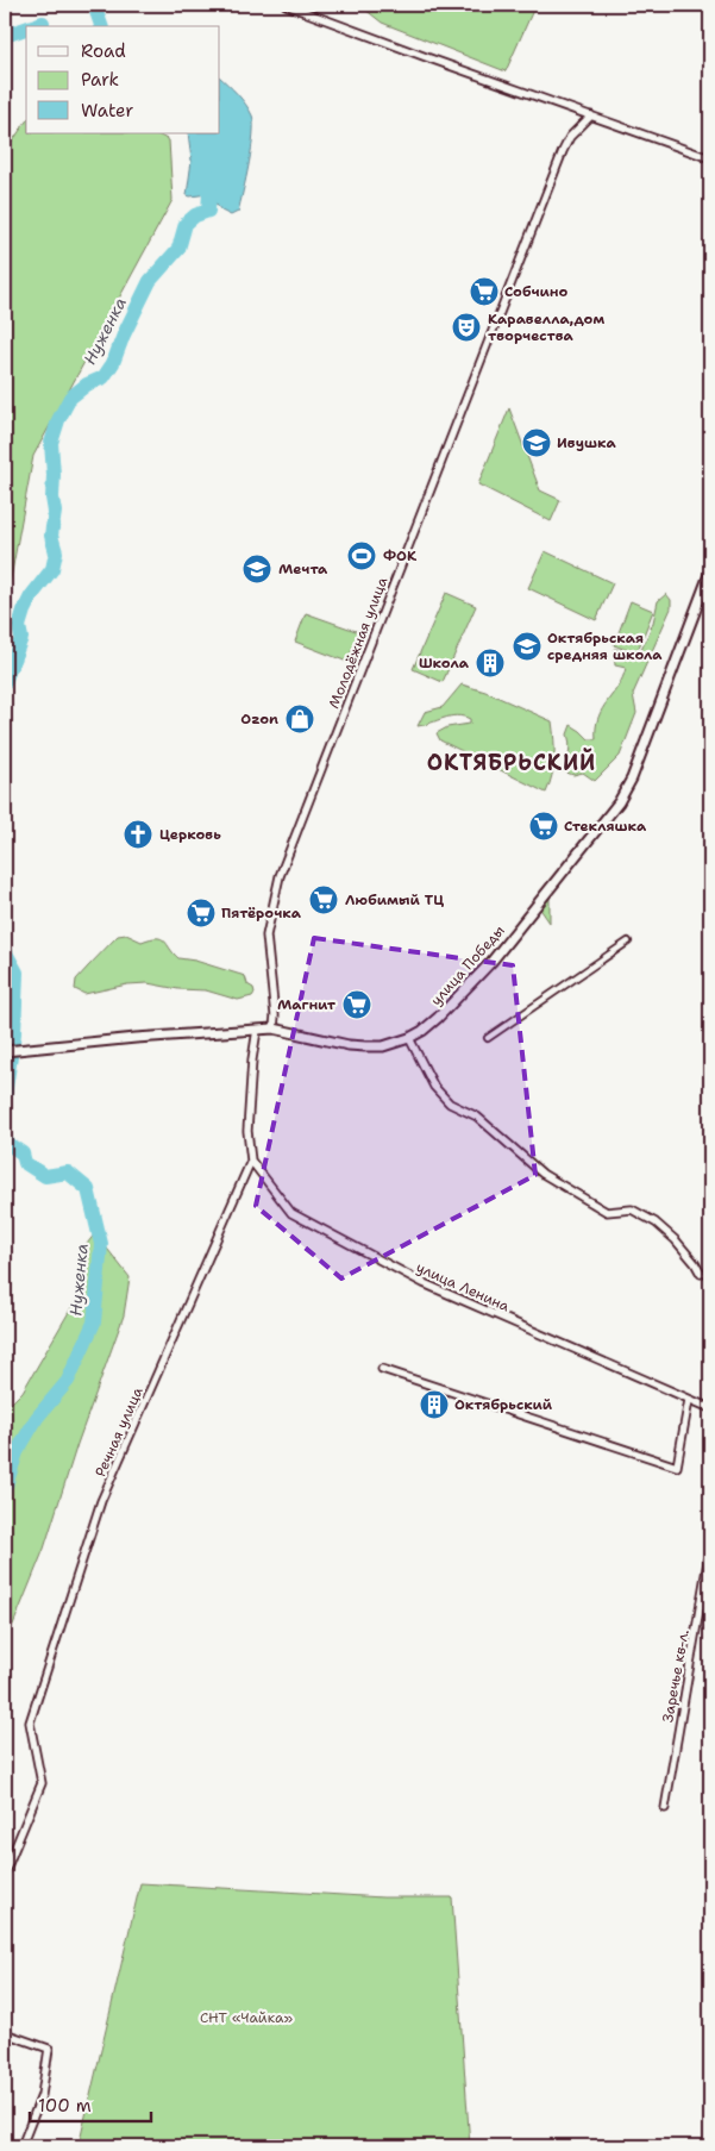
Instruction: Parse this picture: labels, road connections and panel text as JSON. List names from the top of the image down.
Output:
{
  "streets": {
    "street": [
      "Молодёжная улица",
      "улица Победы",
      "улица Ленина",
      "Речная улица",
      "Заречье кв-л."
    ]
  },
  "crossings": [
    ["Молодёжная улица", "улица Победы"],
    ["улица Ленина", "Речная улица"]
  ],
  "districts": ["ОКТЯБРЬСКИЙ"],
  "water": ["Нуженка"],
  "parks": ["СНТ «Чайка»"],
  "places": {
    "supermarket": [
      "Собчино",
      "Стекляшка",
      "Любимый ТЦ",
      "Пятёрочка",
      "Магнит"
    ],
    "theatre": ["Каравелла,дом творчества"],
    "school or university": ["Ивушка", "Мечта", "Октябрьская средняя школа"],
    "sports": ["ФОК"],
    "building": ["Школа", "Октябрьский"],
    "shop": ["Ozon"],
    "church": ["Церковь"]
  },
  "legend": ["Road", "Park", "Water"],
  "scale_bar": "100 m"
}
